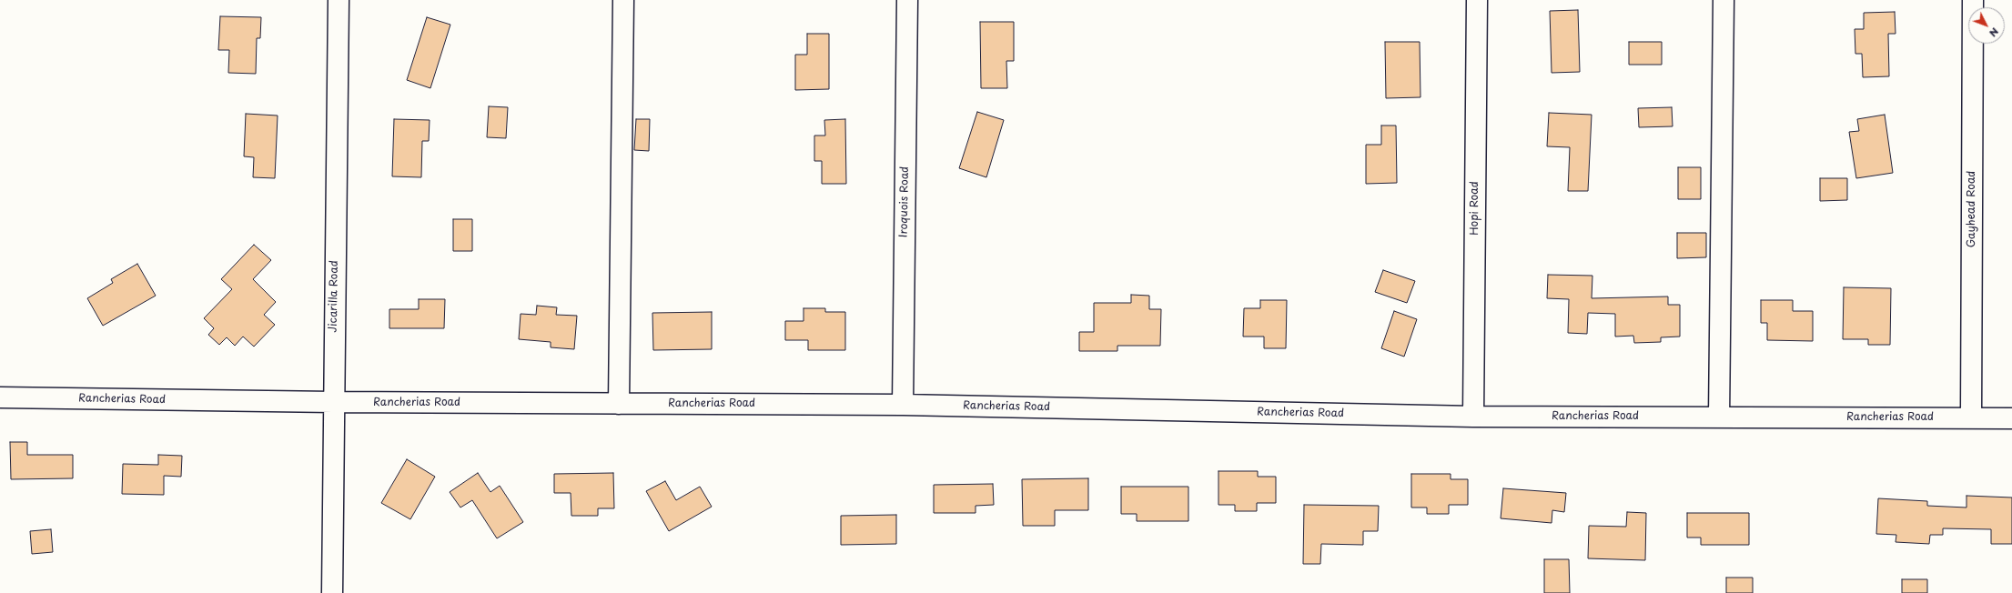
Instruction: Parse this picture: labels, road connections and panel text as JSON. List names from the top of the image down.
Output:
{
  "streets": {
    "street": [
      "Iroquois Road",
      "Hopi Road",
      "Gayhead Road",
      "Jicarilla Road",
      "Rancherias Road"
    ]
  },
  "crossings": [
    ["Iroquois Road", "Rancherias Road"],
    ["Hopi Road", "Rancherias Road"],
    ["Gayhead Road", "Rancherias Road"],
    ["Jicarilla Road", "Rancherias Road"]
  ],
  "north": "bottom right"
}
